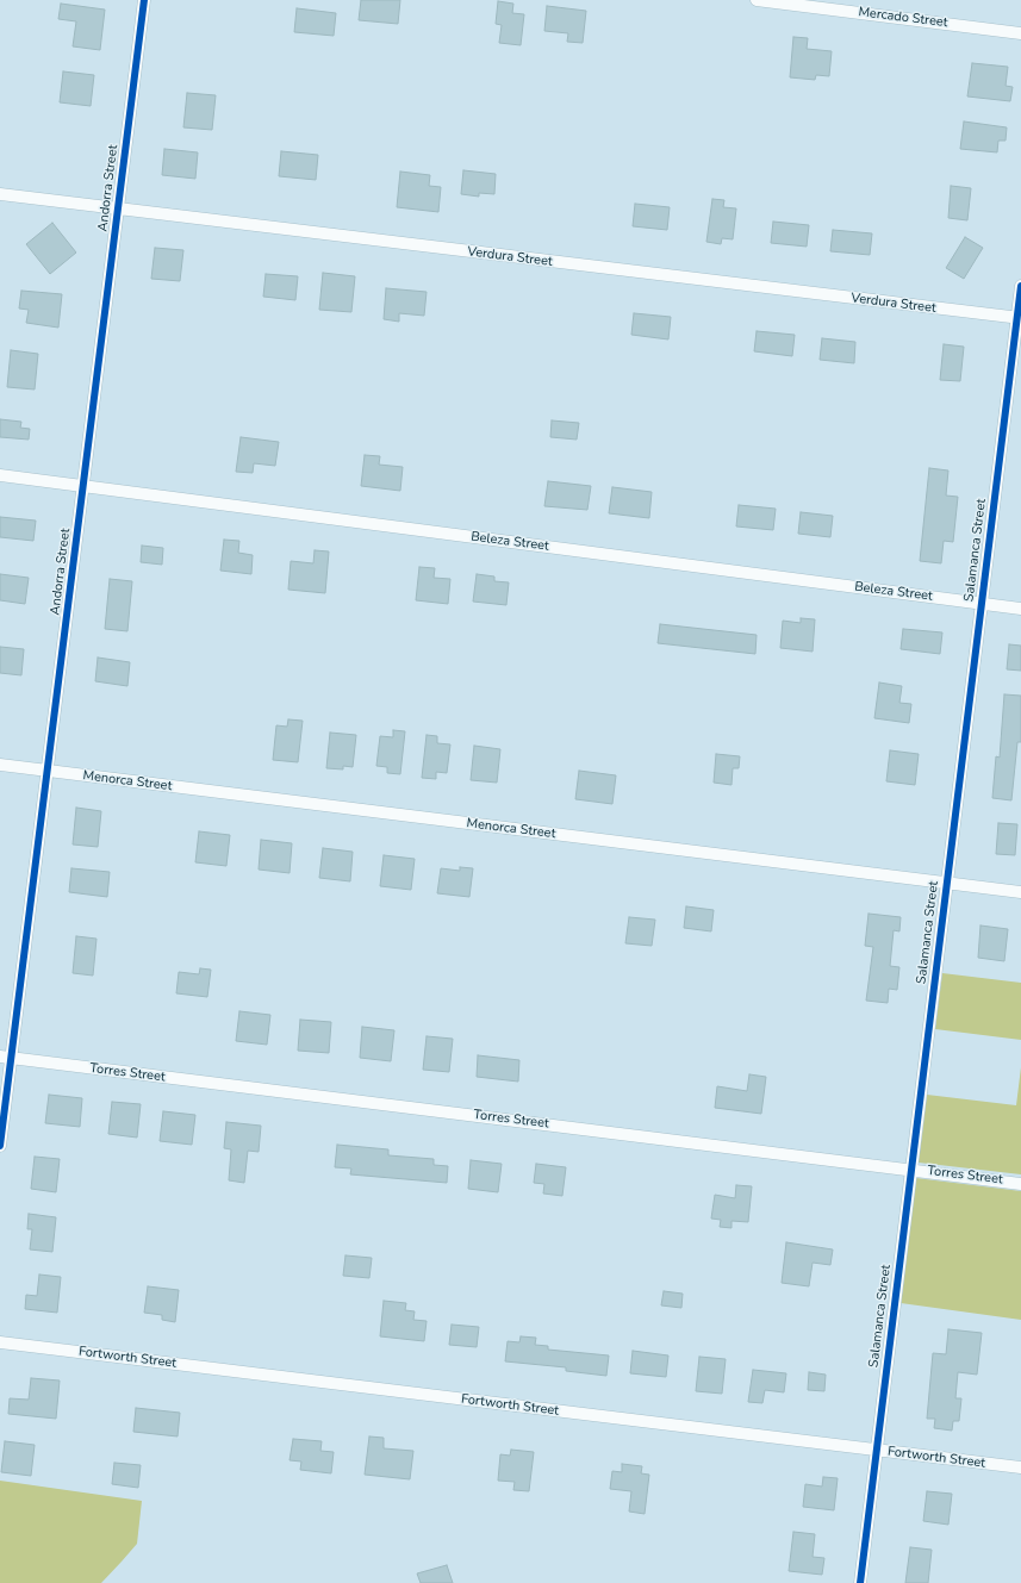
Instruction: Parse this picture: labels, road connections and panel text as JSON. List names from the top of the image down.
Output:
{
  "streets": {
    "street": [
      "Mercado Street",
      "Andorra Street",
      "Verdura Street",
      "Beleza Street",
      "Salamanca Street",
      "Menorca Street",
      "Torres Street",
      "Fortworth Street"
    ]
  },
  "crossings": [
    ["Andorra Street", "Verdura Street"],
    ["Andorra Street", "Beleza Street"],
    ["Andorra Street", "Menorca Street"],
    ["Andorra Street", "Torres Street"],
    ["Verdura Street", "Salamanca Street"],
    ["Beleza Street", "Salamanca Street"],
    ["Salamanca Street", "Menorca Street"],
    ["Salamanca Street", "Torres Street"],
    ["Salamanca Street", "Fortworth Street"]
  ]
}
